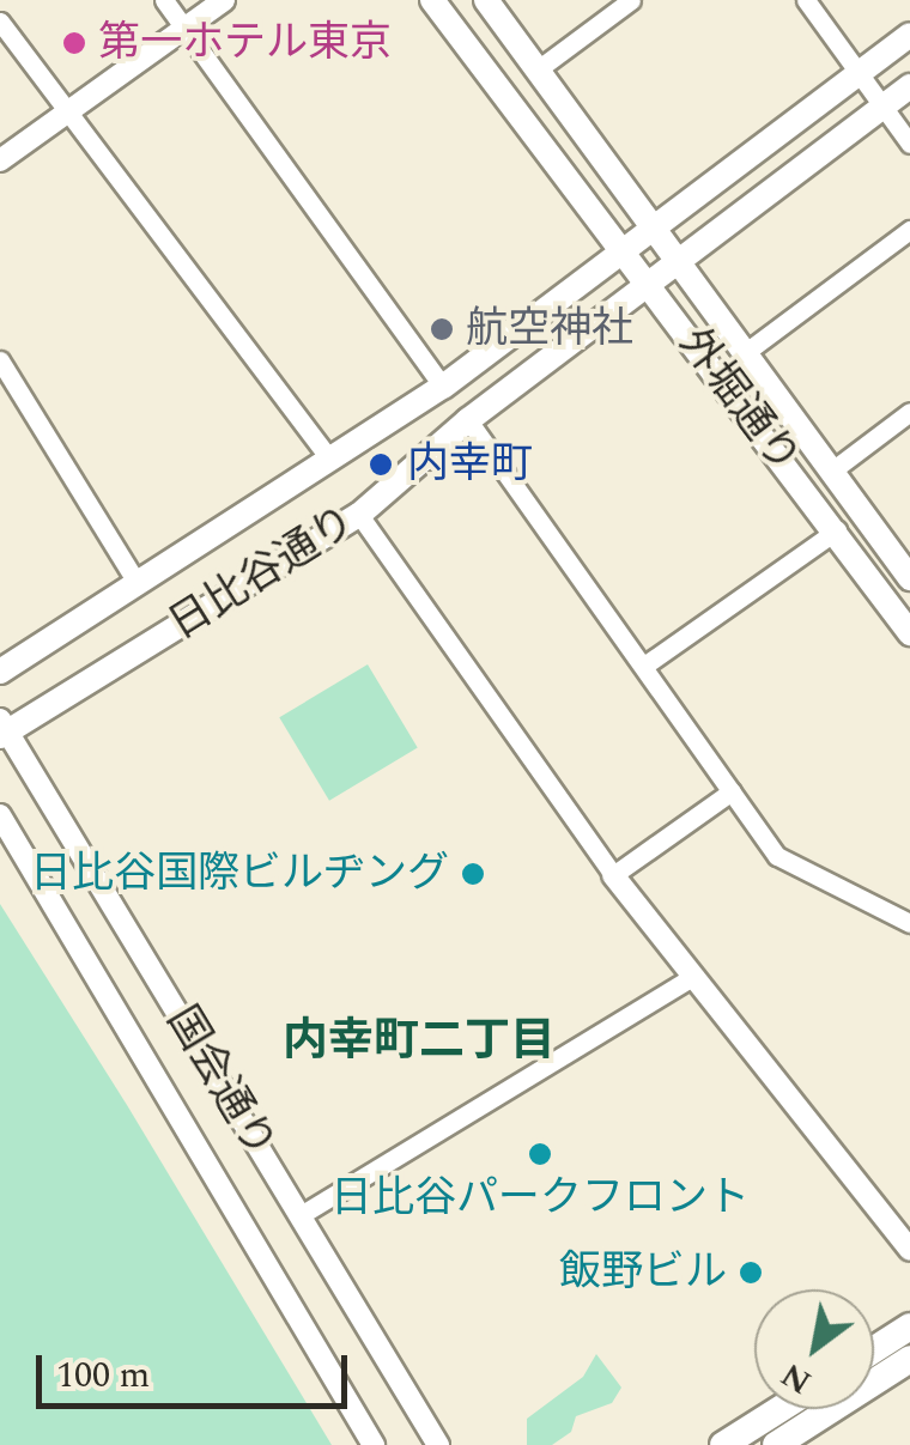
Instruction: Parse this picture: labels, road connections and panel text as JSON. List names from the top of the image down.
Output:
{
  "streets": {
    "main road": ["外堀通り", "日比谷通り"],
    "street": ["国会通り"]
  },
  "crossings": [
    ["外堀通り", "日比谷通り"],
    ["日比谷通り", "国会通り"]
  ],
  "districts": ["内幸町二丁目"],
  "places": [
    "第一ホテル東京",
    "航空神社",
    "内幸町",
    "日比谷国際ビルヂング",
    "日比谷パークフロント",
    "飯野ビル"
  ],
  "scale_bar": "100 m",
  "north": "bottom left"
}
